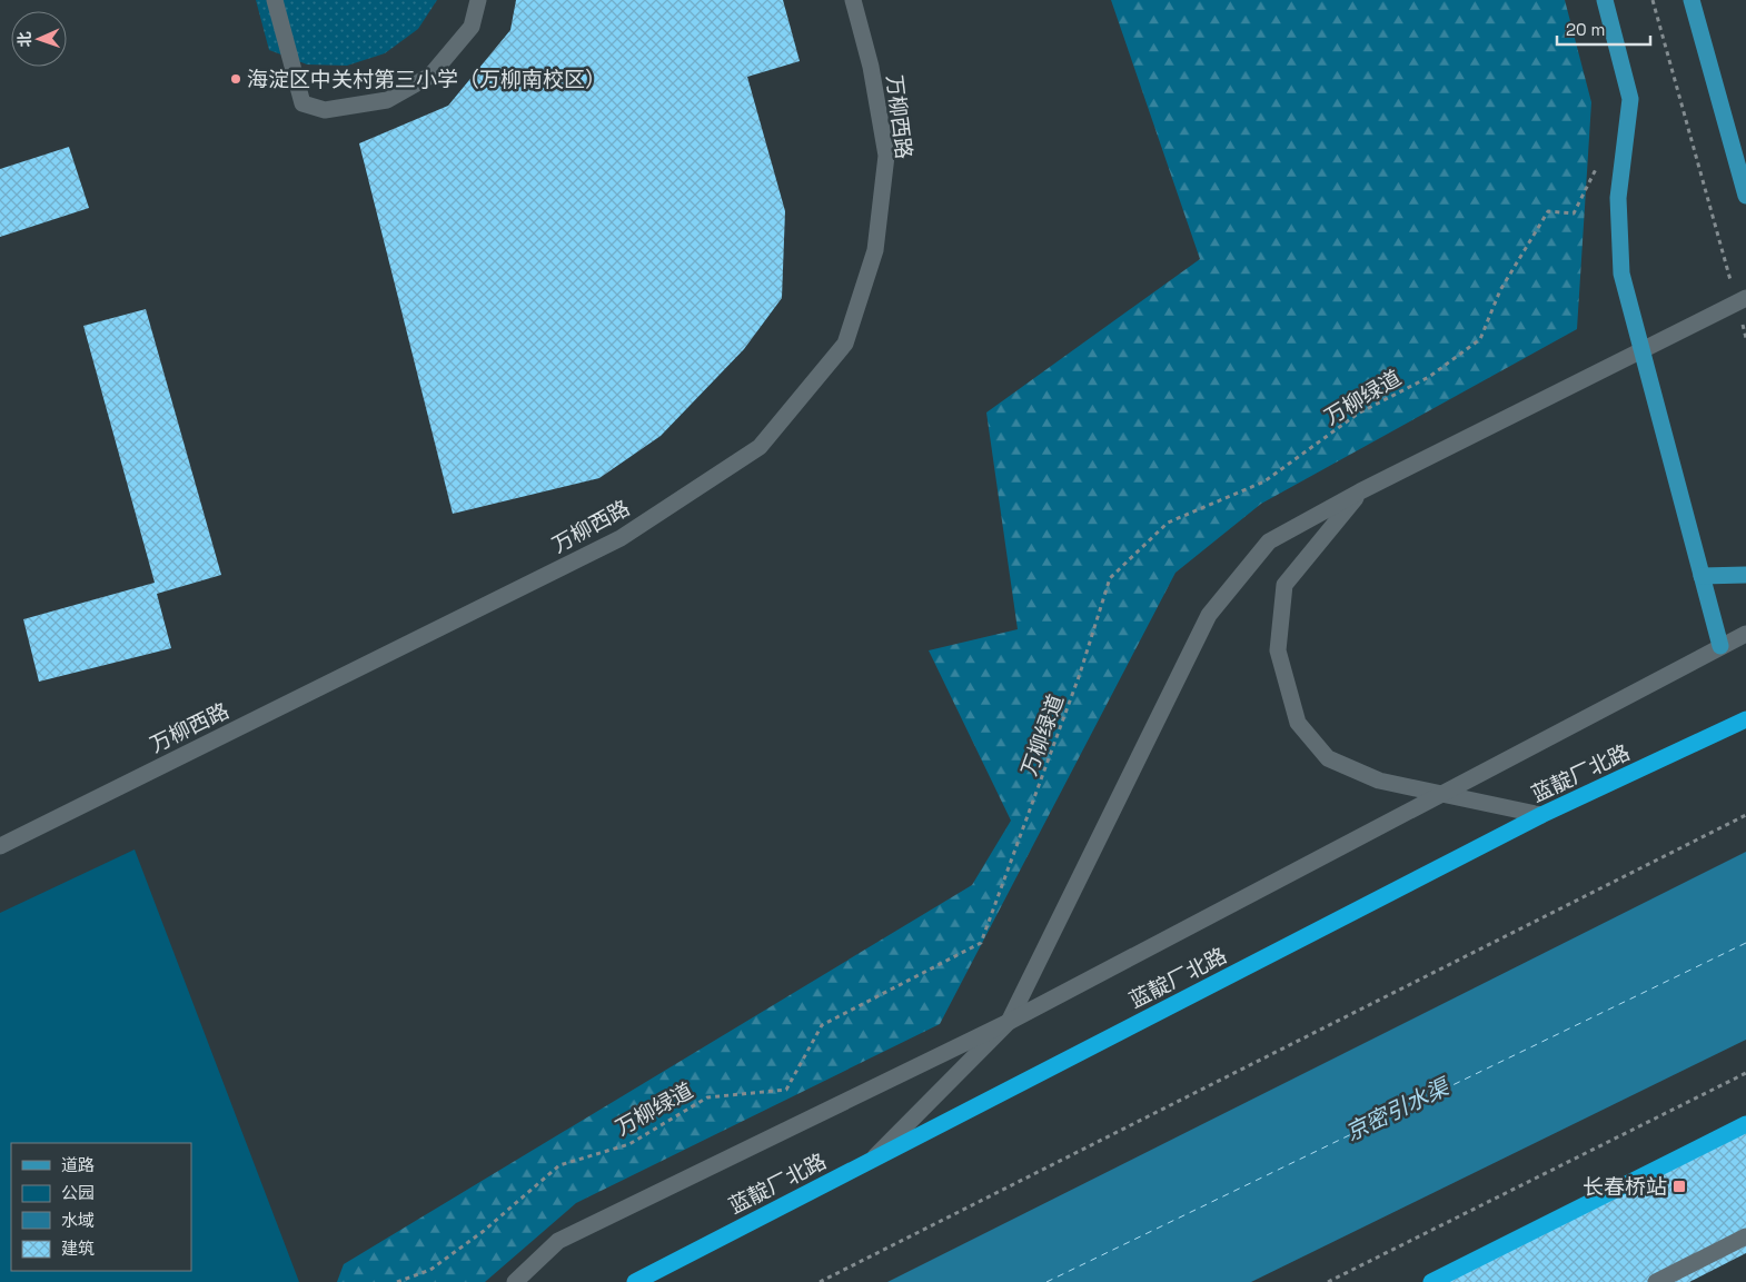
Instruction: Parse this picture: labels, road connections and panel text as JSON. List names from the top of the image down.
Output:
{
  "streets": {
    "highway": ["蓝靛厂北路"],
    "street": ["万柳西路"],
    "path": ["万柳绿道"]
  },
  "water": ["京密引水渠"],
  "places": {
    "other": ["海淀区中关村第三小学（万柳南校区）"],
    "transit": ["长春桥站"]
  },
  "legend": [
    "道路",
    "公园",
    "水域",
    "建筑"
  ],
  "scale_bar": "20 m",
  "north": "left"
}
